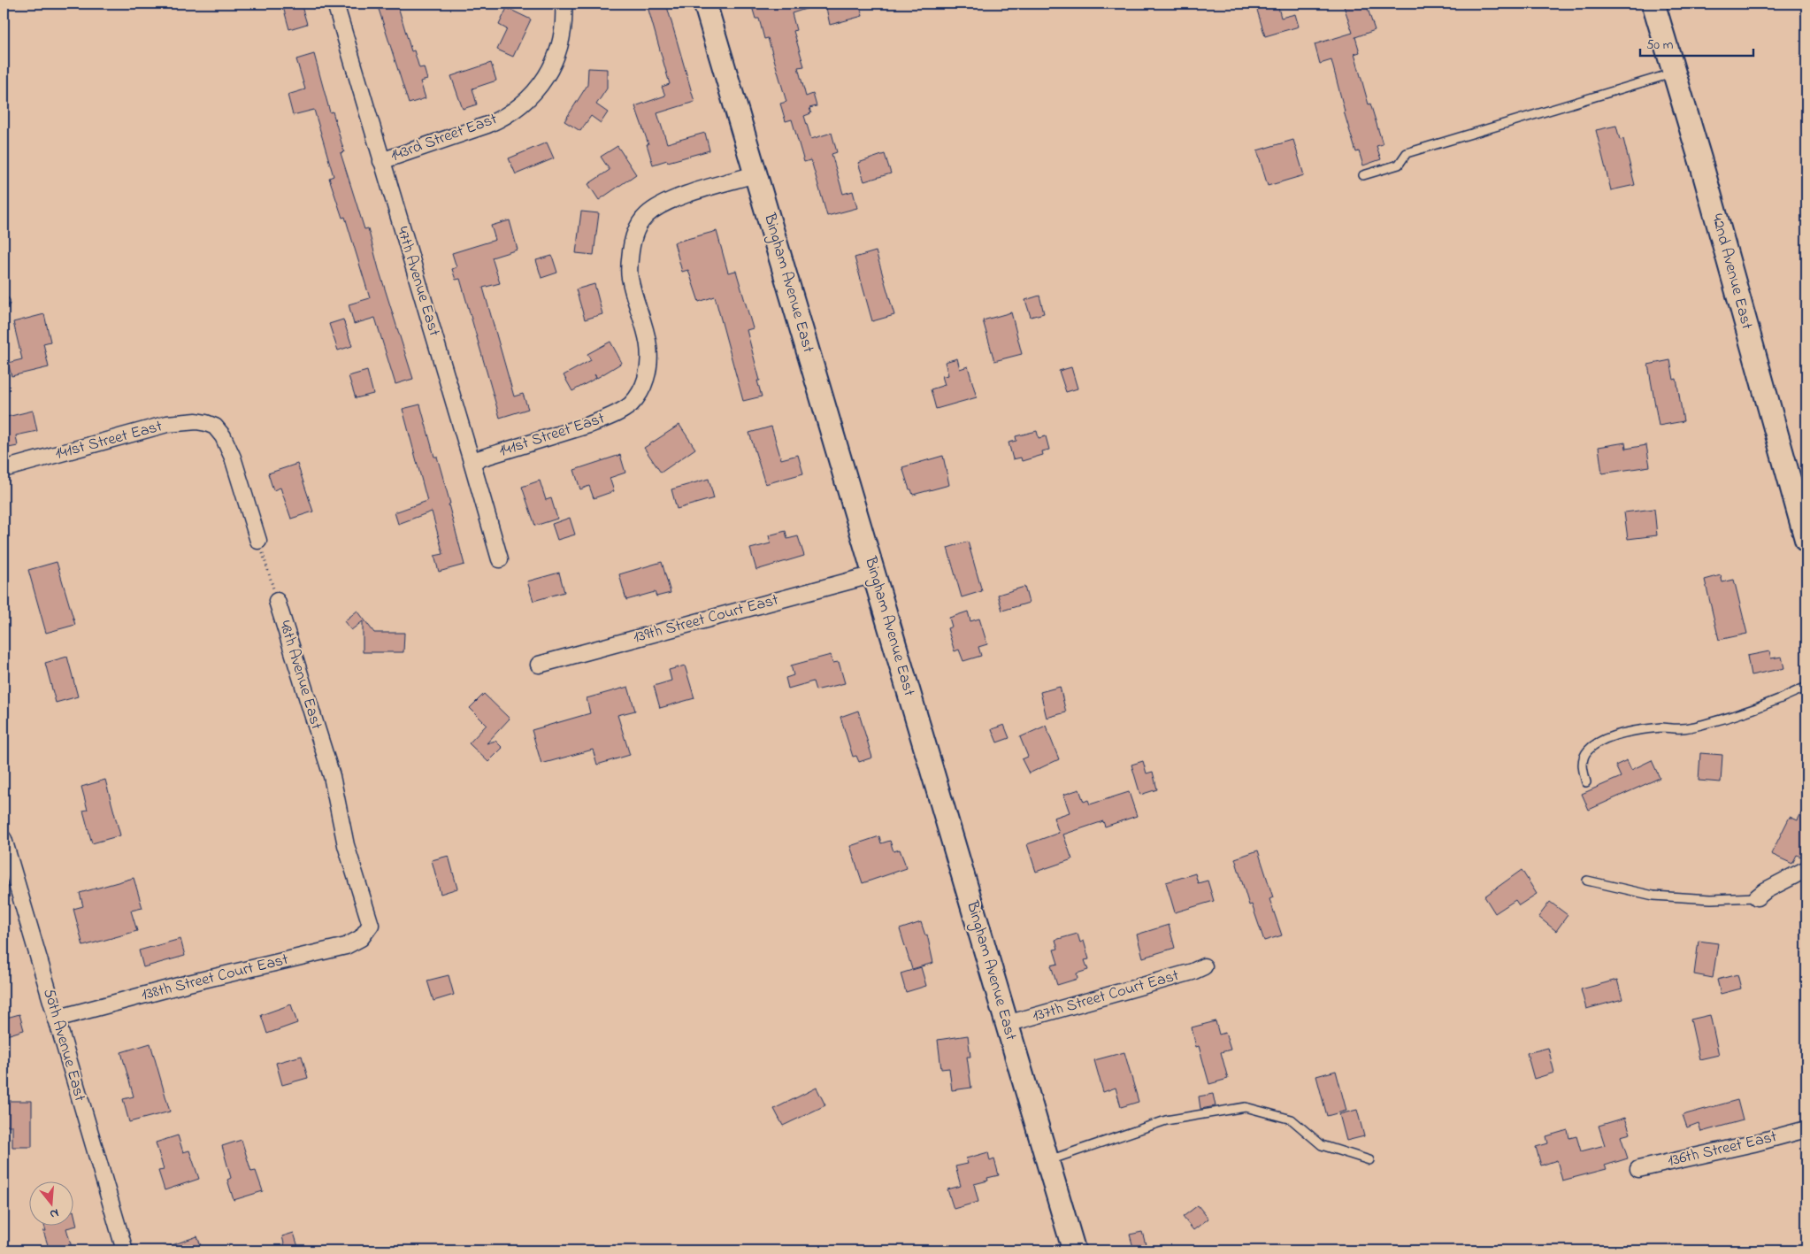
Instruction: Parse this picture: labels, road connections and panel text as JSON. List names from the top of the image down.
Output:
{
  "streets": {
    "street": [
      "143rd Street East",
      "42nd Avenue East",
      "47th Avenue East",
      "Bingham Avenue East",
      "141st Street East",
      "139th Street Court East",
      "48th Avenue East",
      "138th Street Court East",
      "137th Street Court East",
      "50th Avenue East",
      "136th Street East"
    ]
  },
  "crossings": [
    ["143rd Street East", "47th Avenue East"],
    ["47th Avenue East", "141st Street East"],
    ["Bingham Avenue East", "141st Street East"],
    ["Bingham Avenue East", "139th Street Court East"],
    ["Bingham Avenue East", "137th Street Court East"],
    ["141st Street East", "48th Avenue East"],
    ["48th Avenue East", "138th Street Court East"],
    ["138th Street Court East", "50th Avenue East"]
  ],
  "scale_bar": "50 m",
  "north": "bottom"
}
